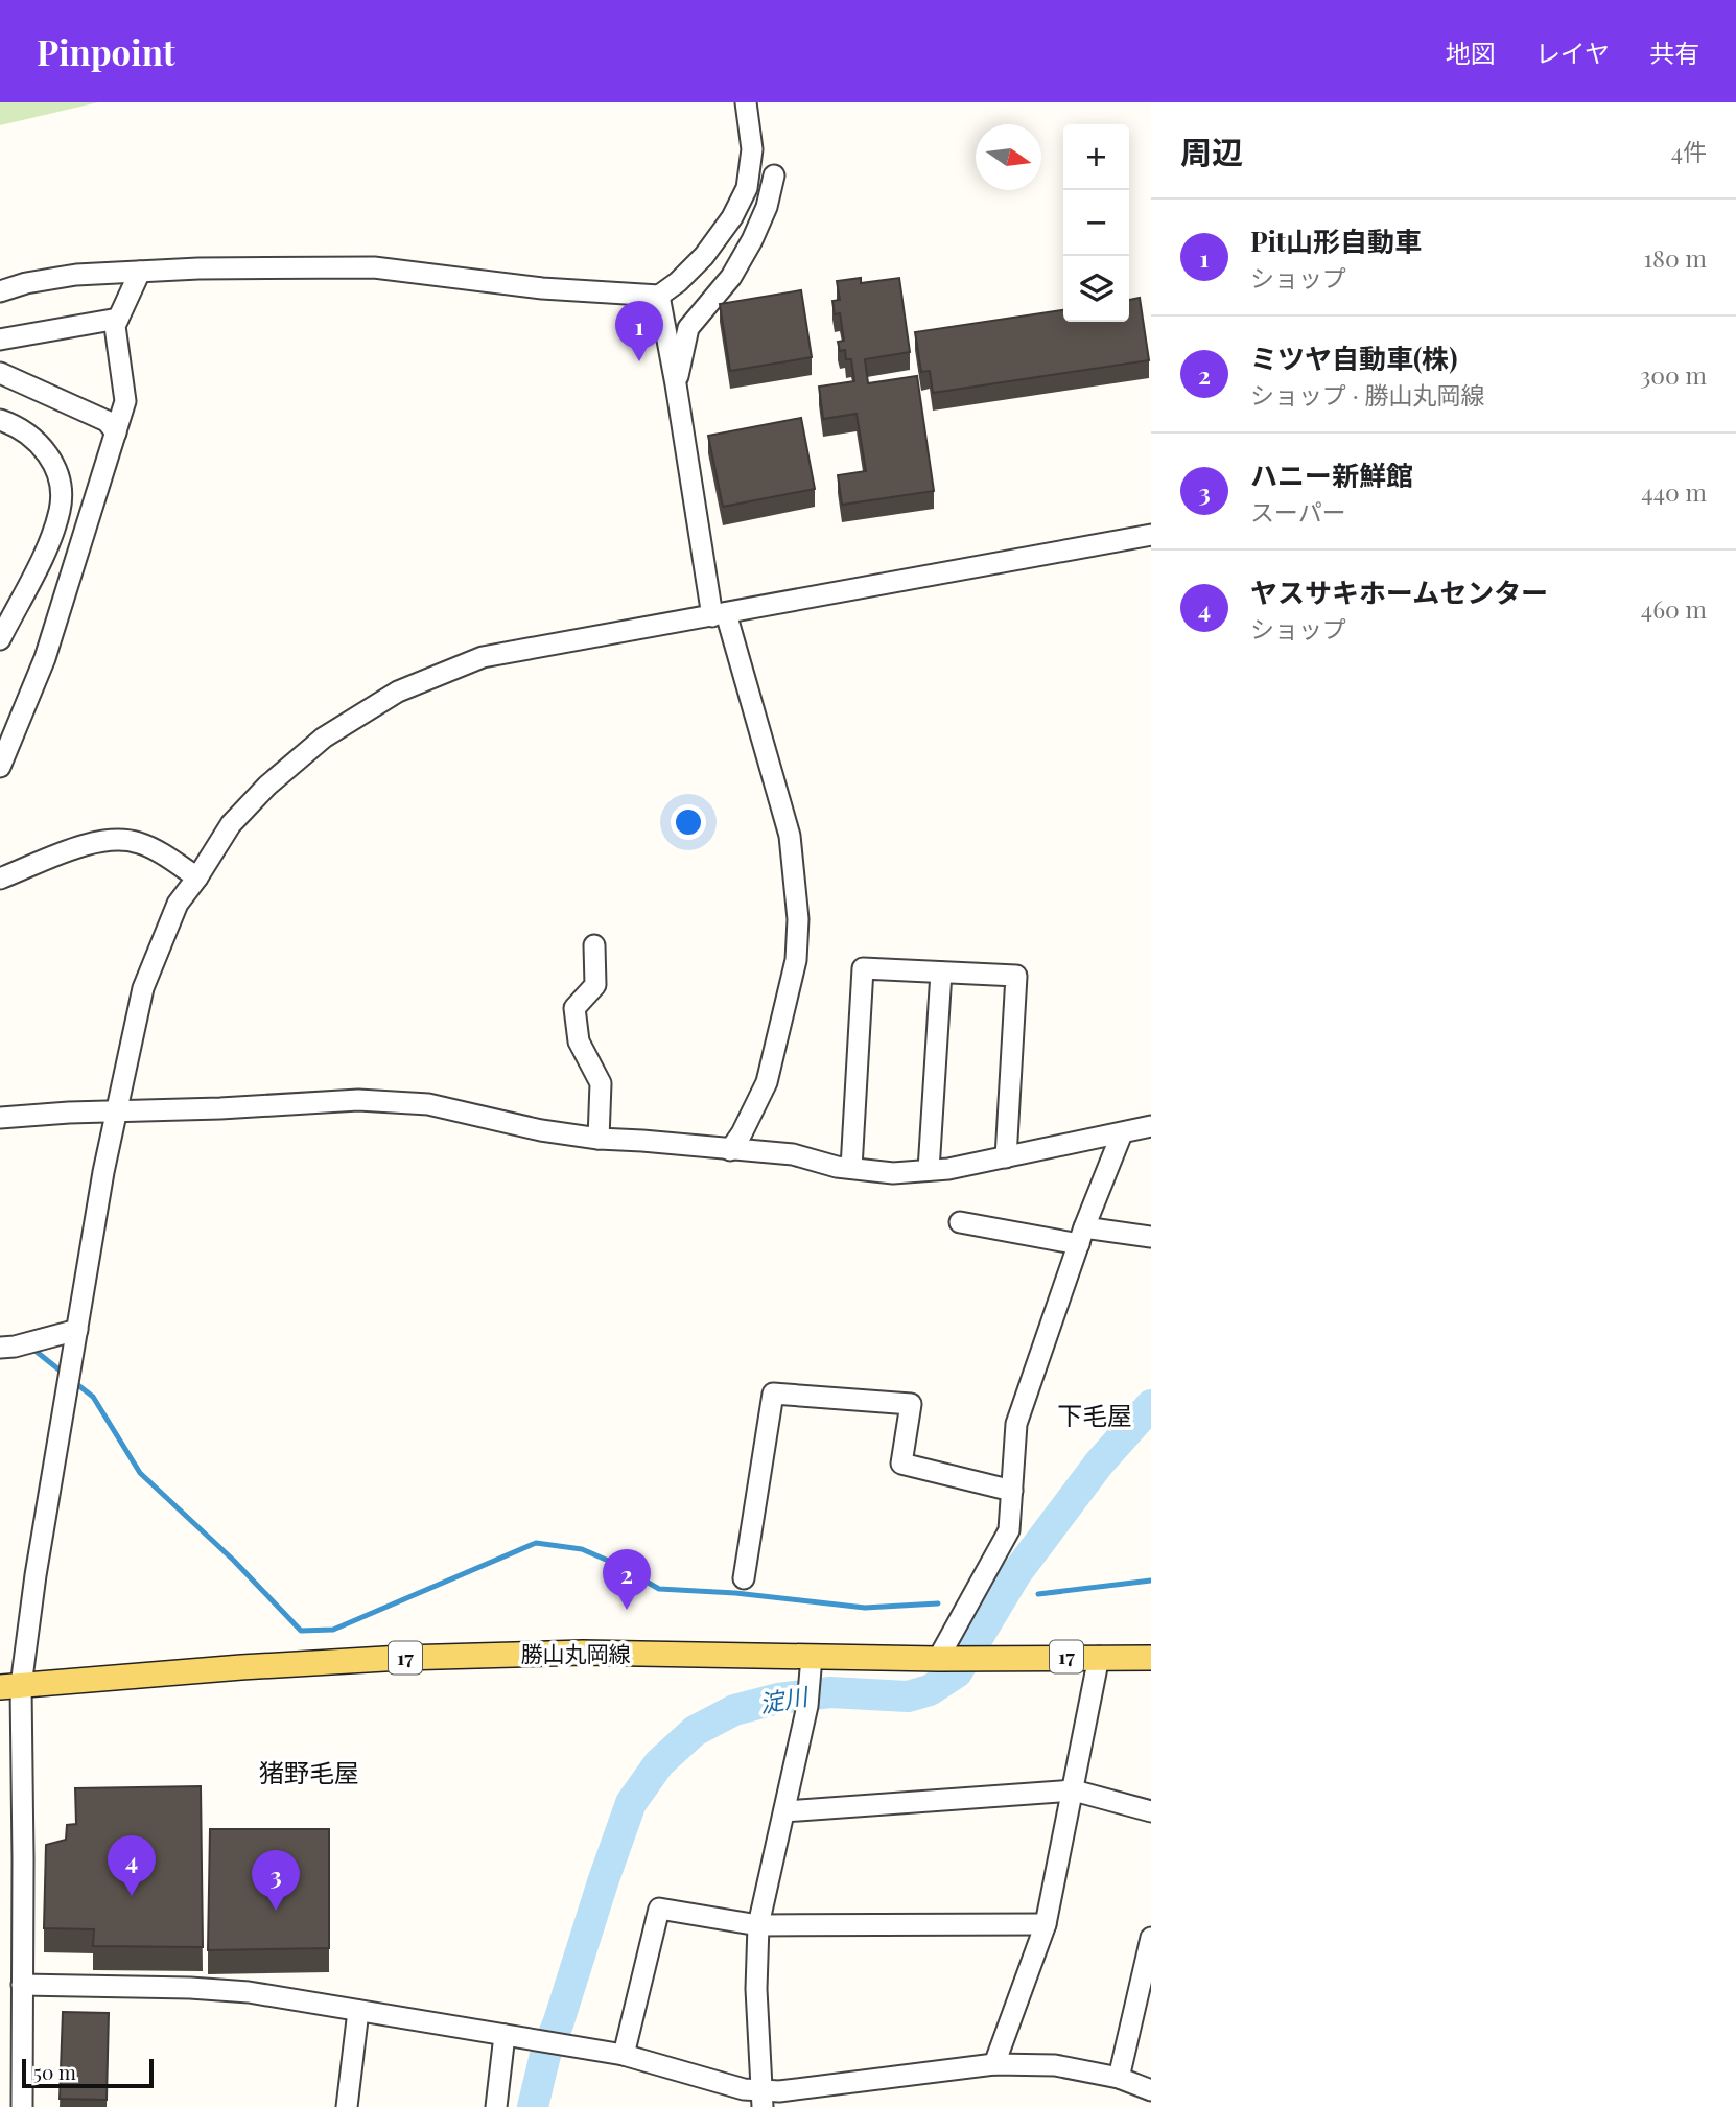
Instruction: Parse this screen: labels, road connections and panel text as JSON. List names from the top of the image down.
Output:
{
  "streets": {
    "main road": ["勝山丸岡線", "17"]
  },
  "districts": ["下毛屋", "猪野毛屋"],
  "water": ["淀川"],
  "scale_bar": "50 m",
  "north": "right",
  "page": {
    "header": "Pinpoint",
    "nav": ["地図", "レイヤ", "共有"],
    "heading": ["周辺", "4件"],
    "map_buttons": ["+", "−"],
    "list": [
      {
        "mark": "1",
        "name": "Pit山形自動車",
        "note": "ショップ",
        "value": "180 m"
      },
      {
        "mark": "2",
        "name": "ミツヤ自動車(株)",
        "note": "ショップ · 勝山丸岡線",
        "value": "300 m"
      },
      {
        "mark": "3",
        "name": "ハニー新鮮館",
        "note": "スーパー",
        "value": "440 m"
      },
      {
        "mark": "4",
        "name": "ヤスサキホームセンター",
        "note": "ショップ",
        "value": "460 m"
      }
    ],
    "pins": [
      "1",
      "2",
      "4",
      "3"
    ],
    "scale": "50 m"
  }
}
